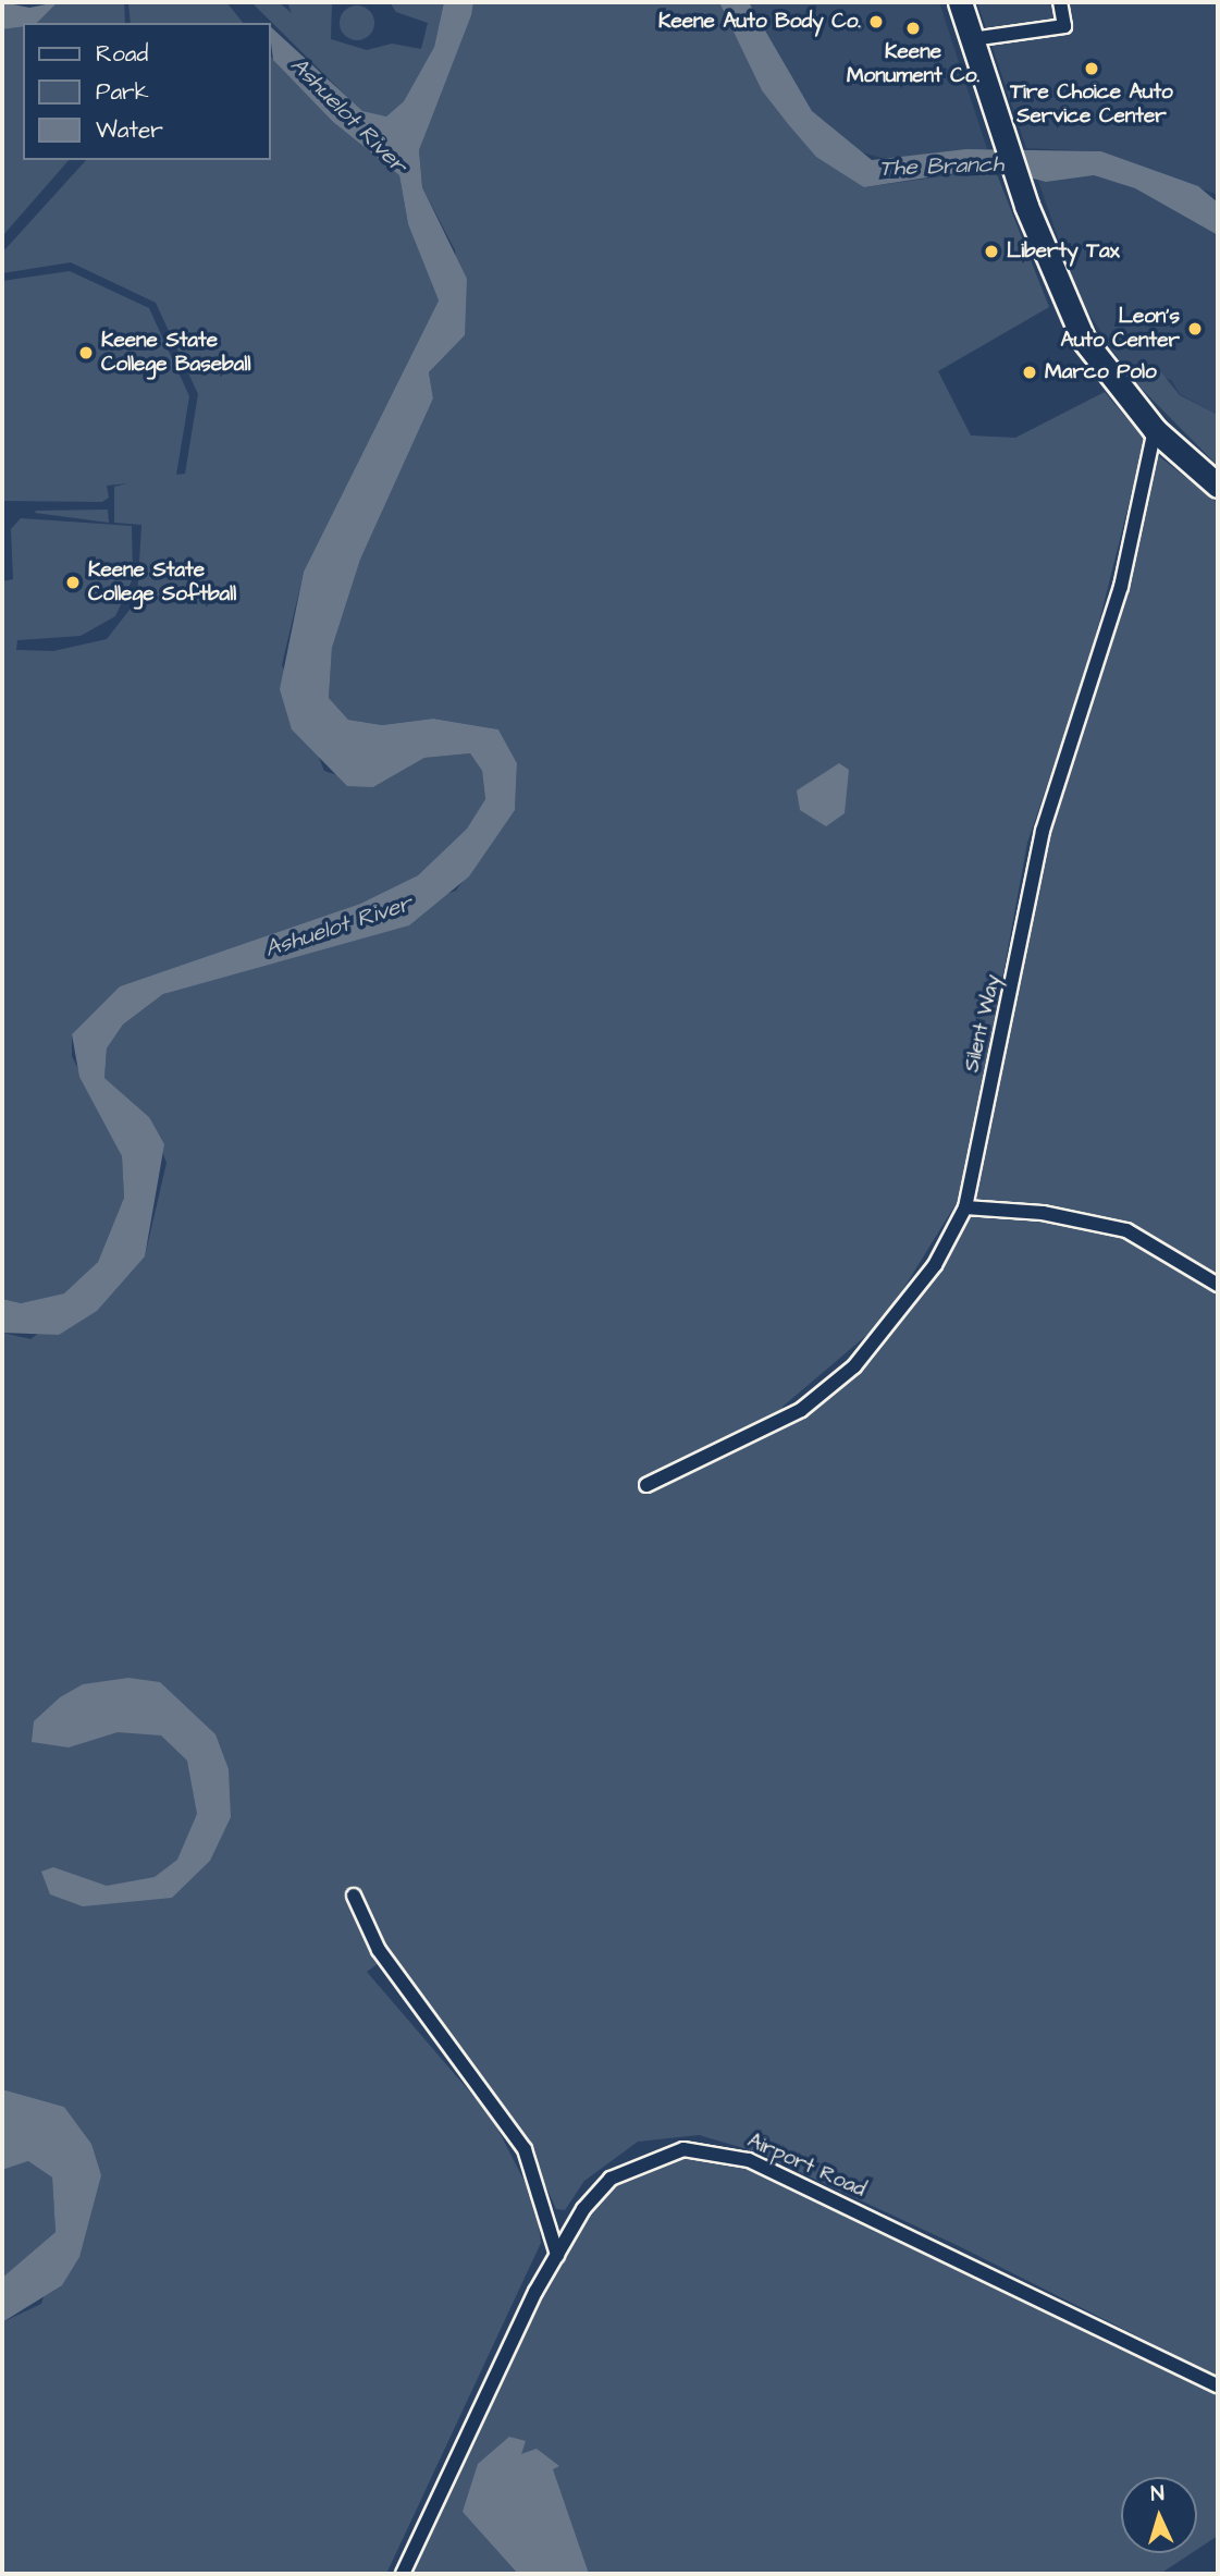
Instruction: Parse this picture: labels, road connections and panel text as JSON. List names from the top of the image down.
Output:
{
  "streets": {
    "street": ["Silent Way", "Airport Road"]
  },
  "water": ["Ashuelot River", "The Branch"],
  "places": [
    "Keene Auto Body Co.",
    "Keene Monument Co.",
    "Tire Choice Auto Service Center",
    "Liberty Tax",
    "Leon's Auto Center",
    "Keene State College Baseball",
    "Marco Polo",
    "Keene State College Softball"
  ],
  "legend": ["Road", "Park", "Water"],
  "north": "top"
}
